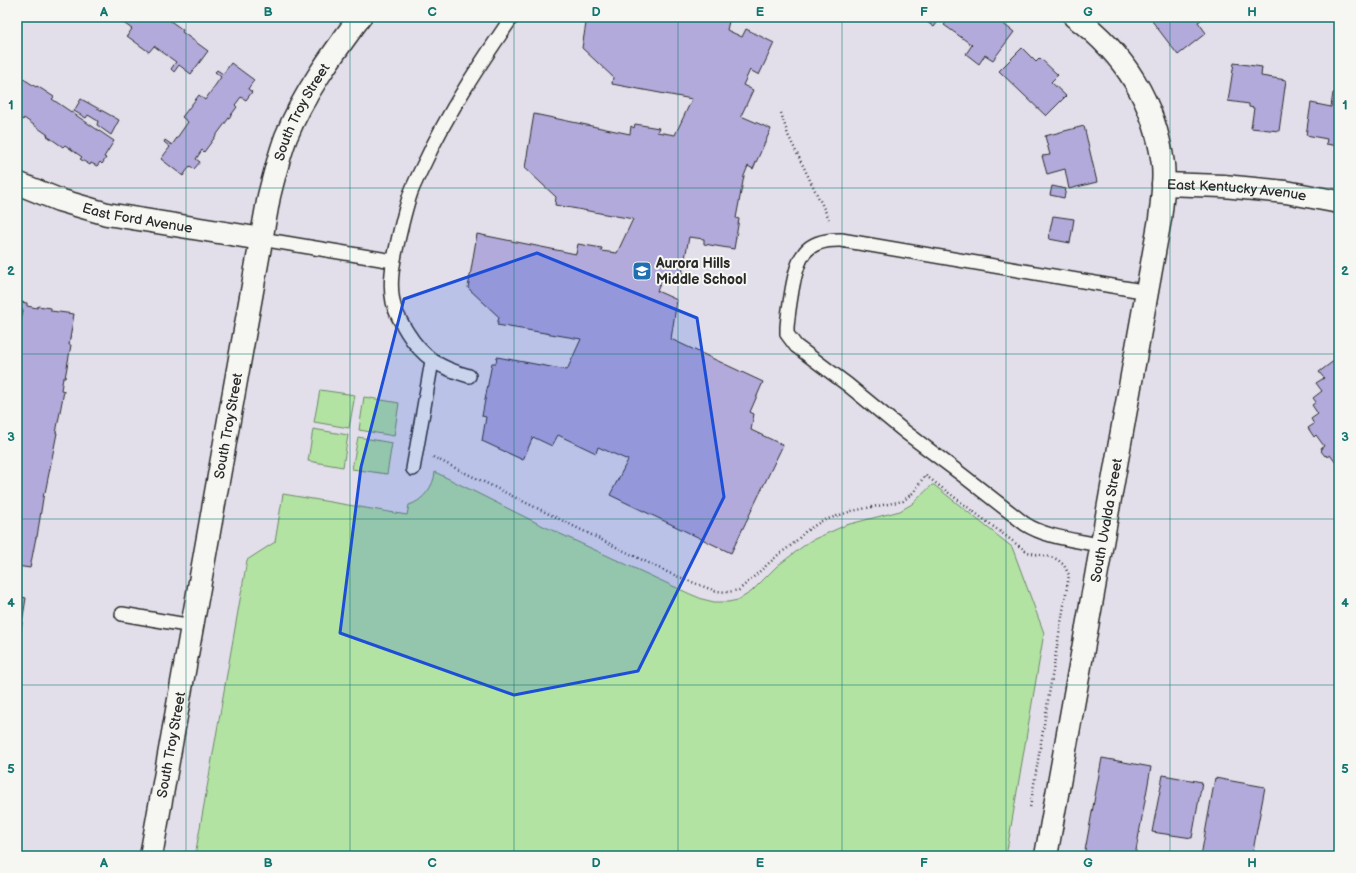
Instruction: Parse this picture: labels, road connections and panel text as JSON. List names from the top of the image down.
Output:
{
  "streets": {
    "street": [
      "South Troy Street",
      "East Kentucky Avenue",
      "East Ford Avenue",
      "South Uvalda Street"
    ]
  },
  "crossings": [
    ["South Troy Street", "East Ford Avenue"],
    ["East Kentucky Avenue", "South Uvalda Street"]
  ],
  "places": {
    "school or university": ["Aurora Hills Middle School"]
  },
  "grid": {
    "columns": [
      "A",
      "B",
      "C",
      "D",
      "E",
      "F",
      "G",
      "H"
    ],
    "rows": [
      "1",
      "2",
      "3",
      "4",
      "5"
    ]
  }
}
